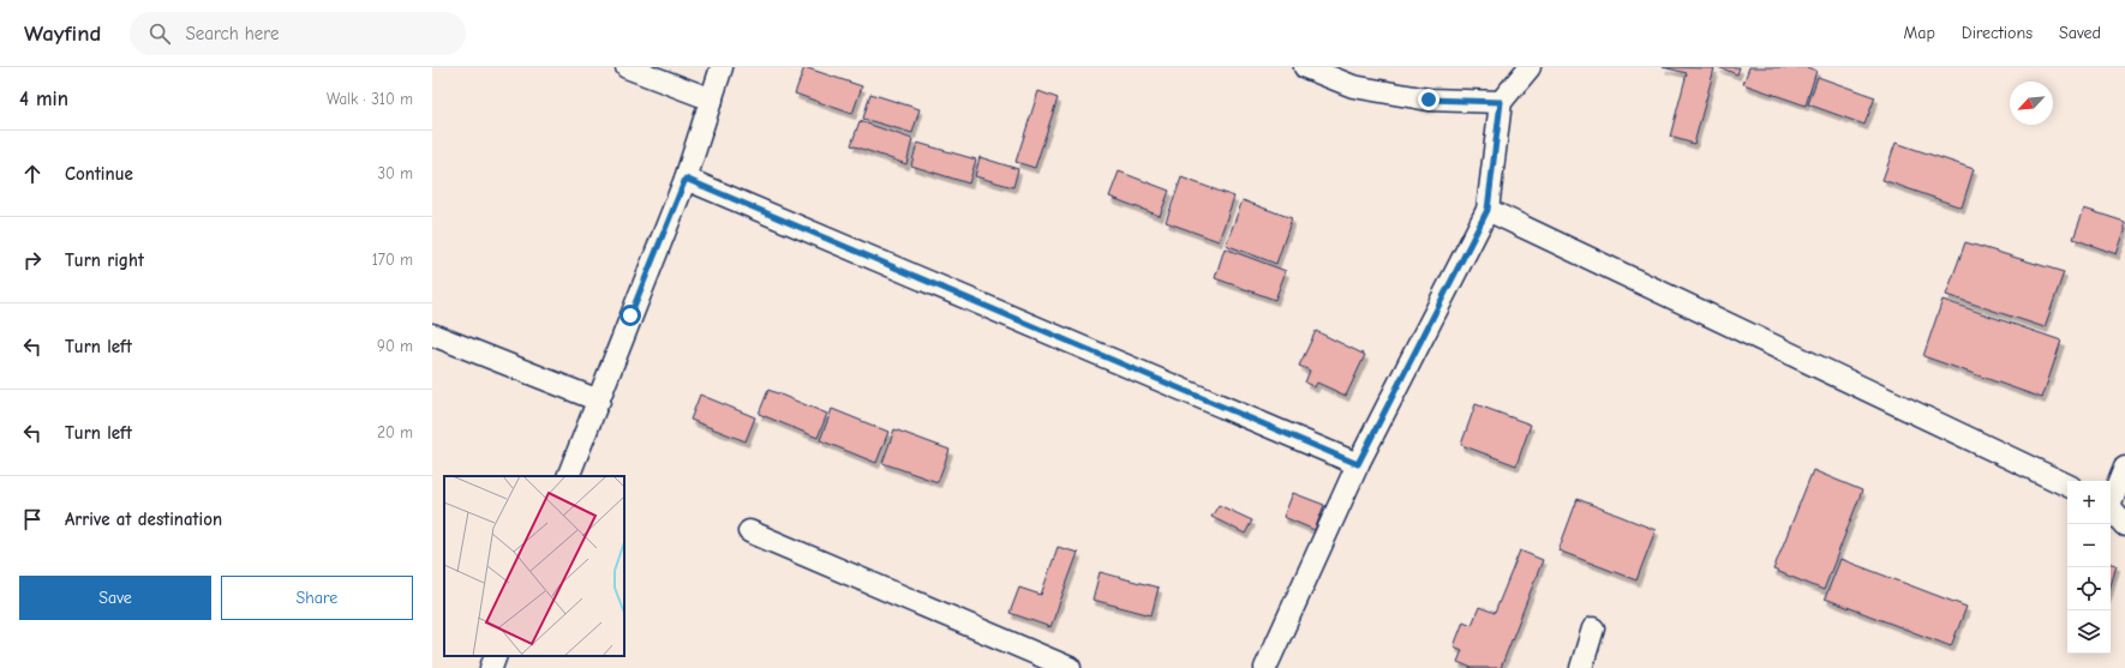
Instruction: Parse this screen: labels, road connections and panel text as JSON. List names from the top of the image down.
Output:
{
  "north": "bottom left",
  "page": {
    "header": "Wayfind",
    "search": "Search here",
    "nav": ["Map", "Directions", "Saved"],
    "heading": ["4 min", "Walk · 310 m"],
    "list": [
      ["Continue", "30 m"],
      ["Turn right", "170 m"],
      ["Turn left", "90 m"],
      ["Turn left", "20 m"],
      "Arrive at destination"
    ],
    "map_buttons": ["+", "−"],
    "buttons": ["Save", "Share"]
  }
}
